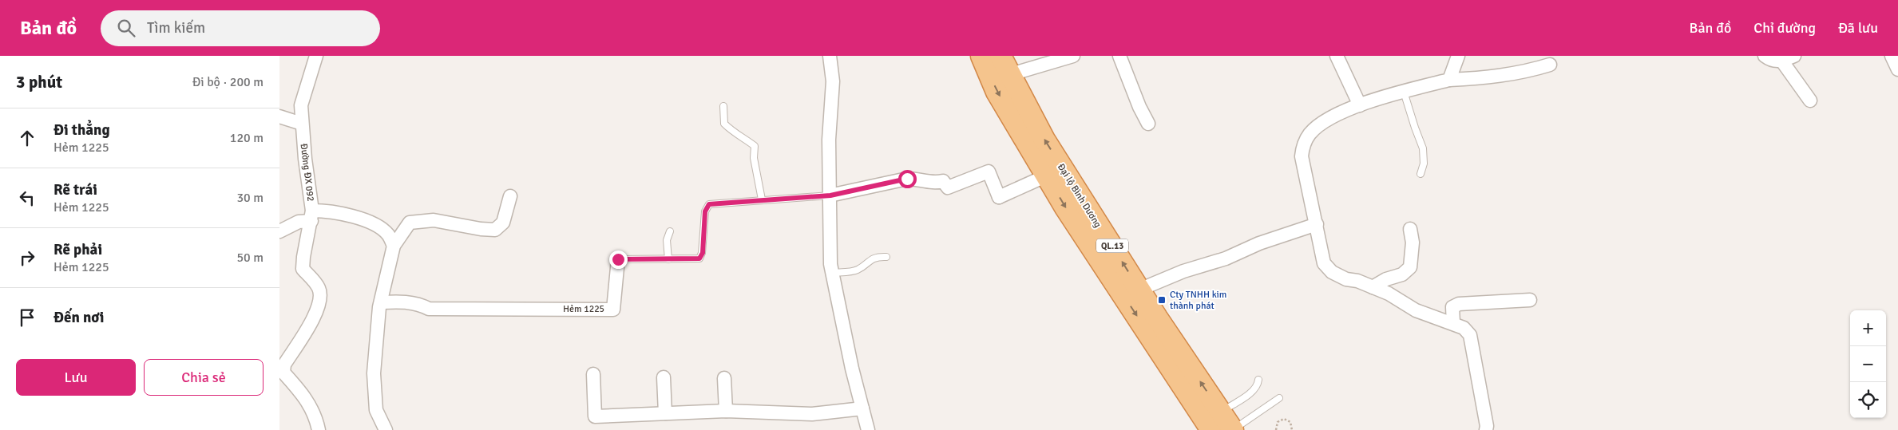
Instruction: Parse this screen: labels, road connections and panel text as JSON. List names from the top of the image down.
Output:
{
  "streets": {
    "highway": ["Đại lộ Bình Dương", "QL.13"],
    "street": ["Đường ĐX 092", "Hẻm 1225"]
  },
  "crossings": [
    ["Đại lộ Bình Dương", "Hẻm 1225"]
  ],
  "places": {
    "transit": ["Cty TNHH kim thành phát"]
  },
  "page": {
    "header": "Bản đồ",
    "search": "Tìm kiếm",
    "nav": ["Bản đồ", "Chỉ đường", "Đã lưu"],
    "heading": ["3 phút", "Đi bộ · 200 m"],
    "list": [
      ["Đi thẳng", "Hẻm 1225", "120 m"],
      ["Rẽ trái", "Hẻm 1225", "30 m"],
      ["Rẽ phải", "Hẻm 1225", "50 m"],
      "Đến nơi"
    ],
    "map_buttons": ["+", "−"],
    "buttons": ["Lưu", "Chia sẻ"]
  }
}
